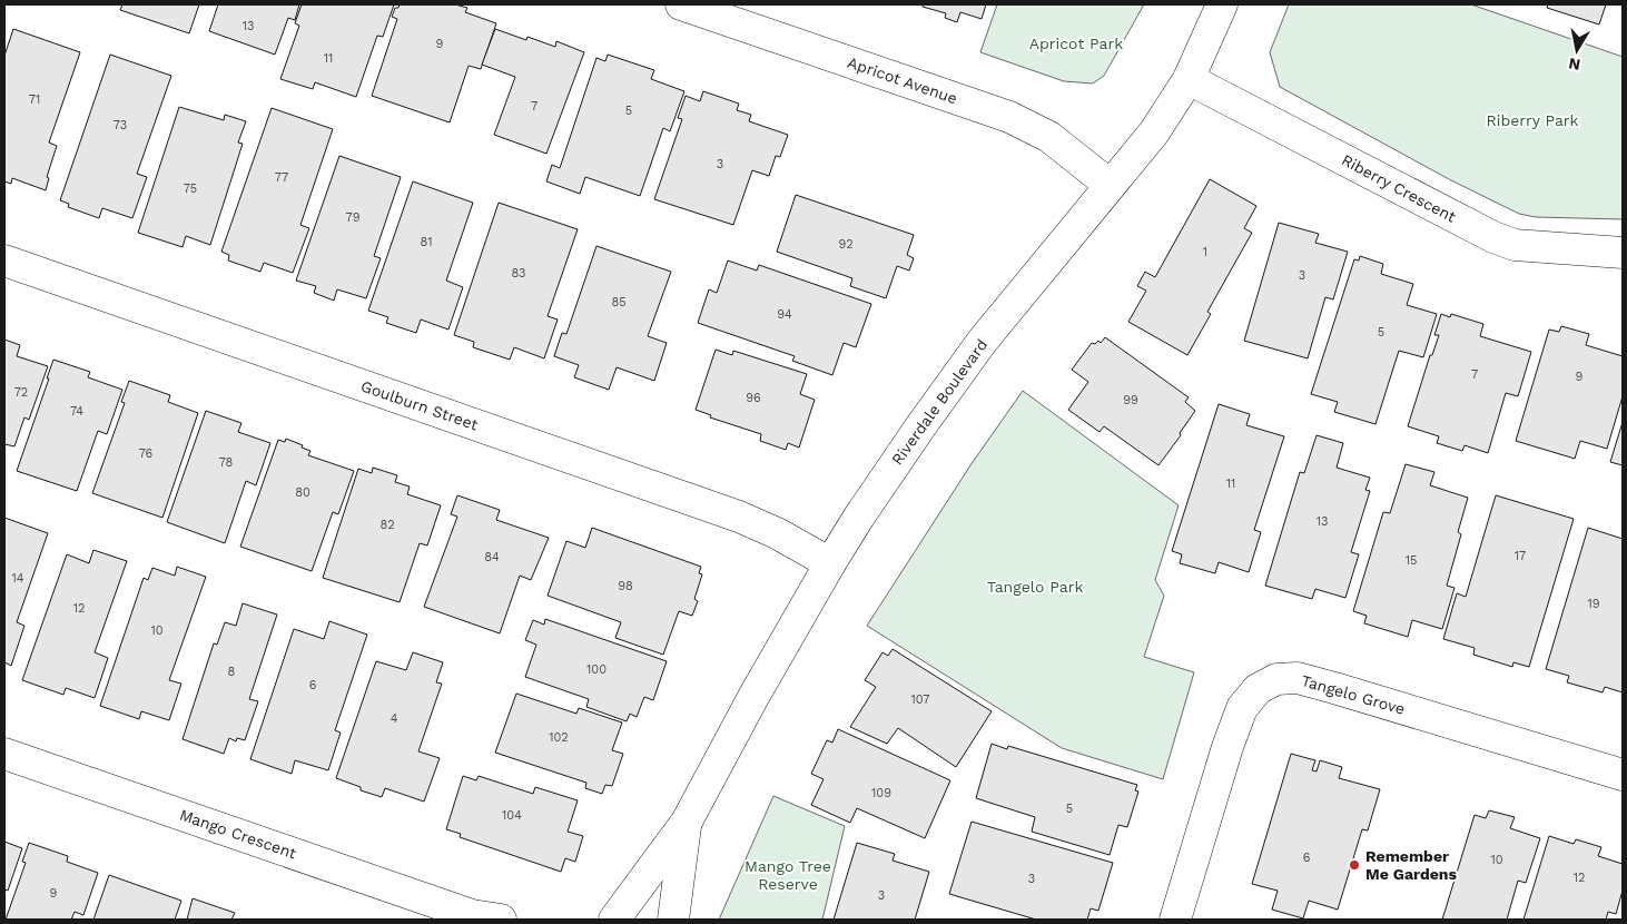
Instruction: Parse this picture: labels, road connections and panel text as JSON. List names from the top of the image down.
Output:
{
  "streets": {
    "street": [
      "Apricot Avenue",
      "Riberry Crescent",
      "Riverdale Boulevard",
      "Goulburn Street",
      "Tangelo Grove",
      "Mango Crescent"
    ]
  },
  "crossings": [
    ["Apricot Avenue", "Riverdale Boulevard"],
    ["Riberry Crescent", "Riverdale Boulevard"],
    ["Riverdale Boulevard", "Goulburn Street"]
  ],
  "parks": [
    "Apricot Park",
    "Riberry Park",
    "Tangelo Park",
    "Mango Tree Reserve"
  ],
  "places": ["Remember Me Gardens"],
  "house_numbers": [
    "13",
    "9",
    "11",
    "71",
    "7",
    "5",
    "73",
    "3",
    "77",
    "75",
    "79",
    "81",
    "92",
    "1",
    "83",
    "3",
    "85",
    "94",
    "5",
    "7",
    "9",
    "72",
    "96",
    "99",
    "74",
    "76",
    "78",
    "11",
    "80",
    "13",
    "82",
    "17",
    "84",
    "15",
    "14",
    "98",
    "19",
    "12",
    "10",
    "100",
    "8",
    "6",
    "107",
    "4",
    "102",
    "109",
    "5",
    "104",
    "6",
    "10",
    "12",
    "3",
    "9",
    "3"
  ],
  "north": "bottom"
}
